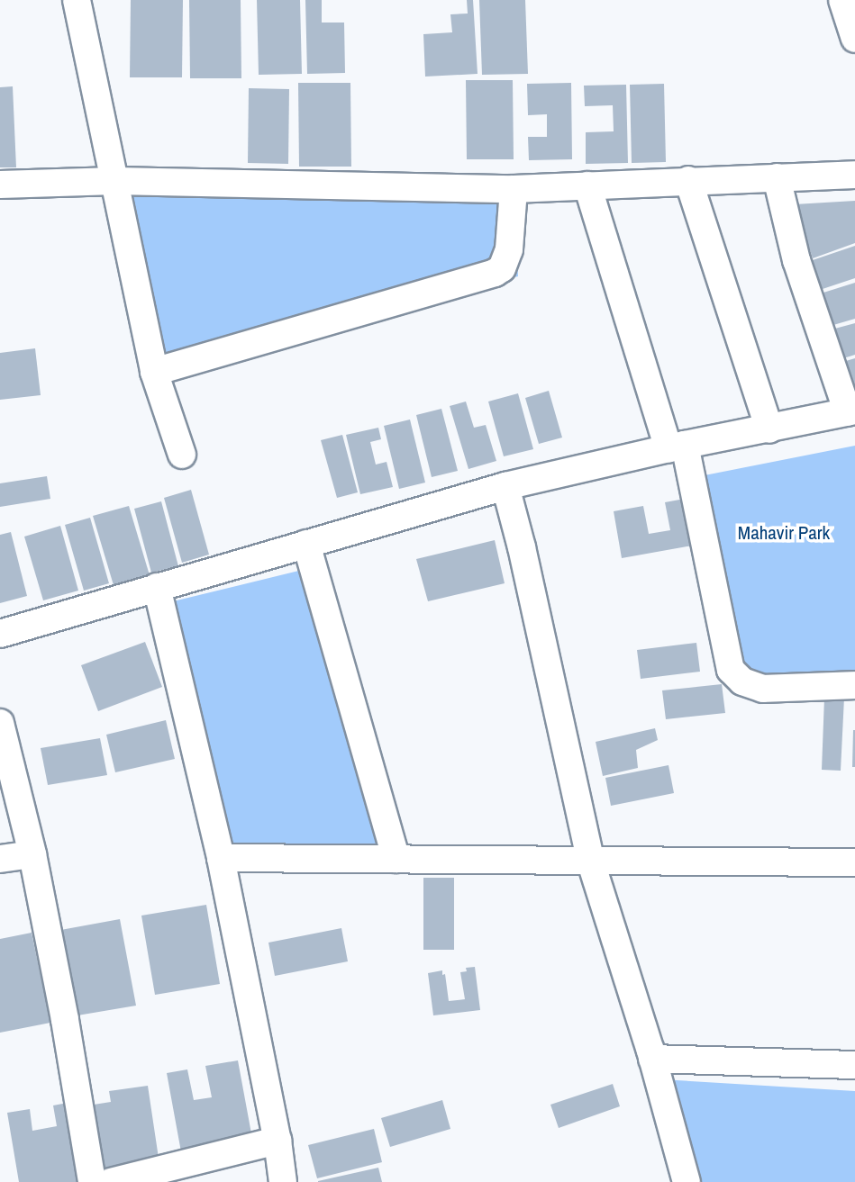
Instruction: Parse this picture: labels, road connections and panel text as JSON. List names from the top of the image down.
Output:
{
  "parks": ["Mahavir Park"]
}
